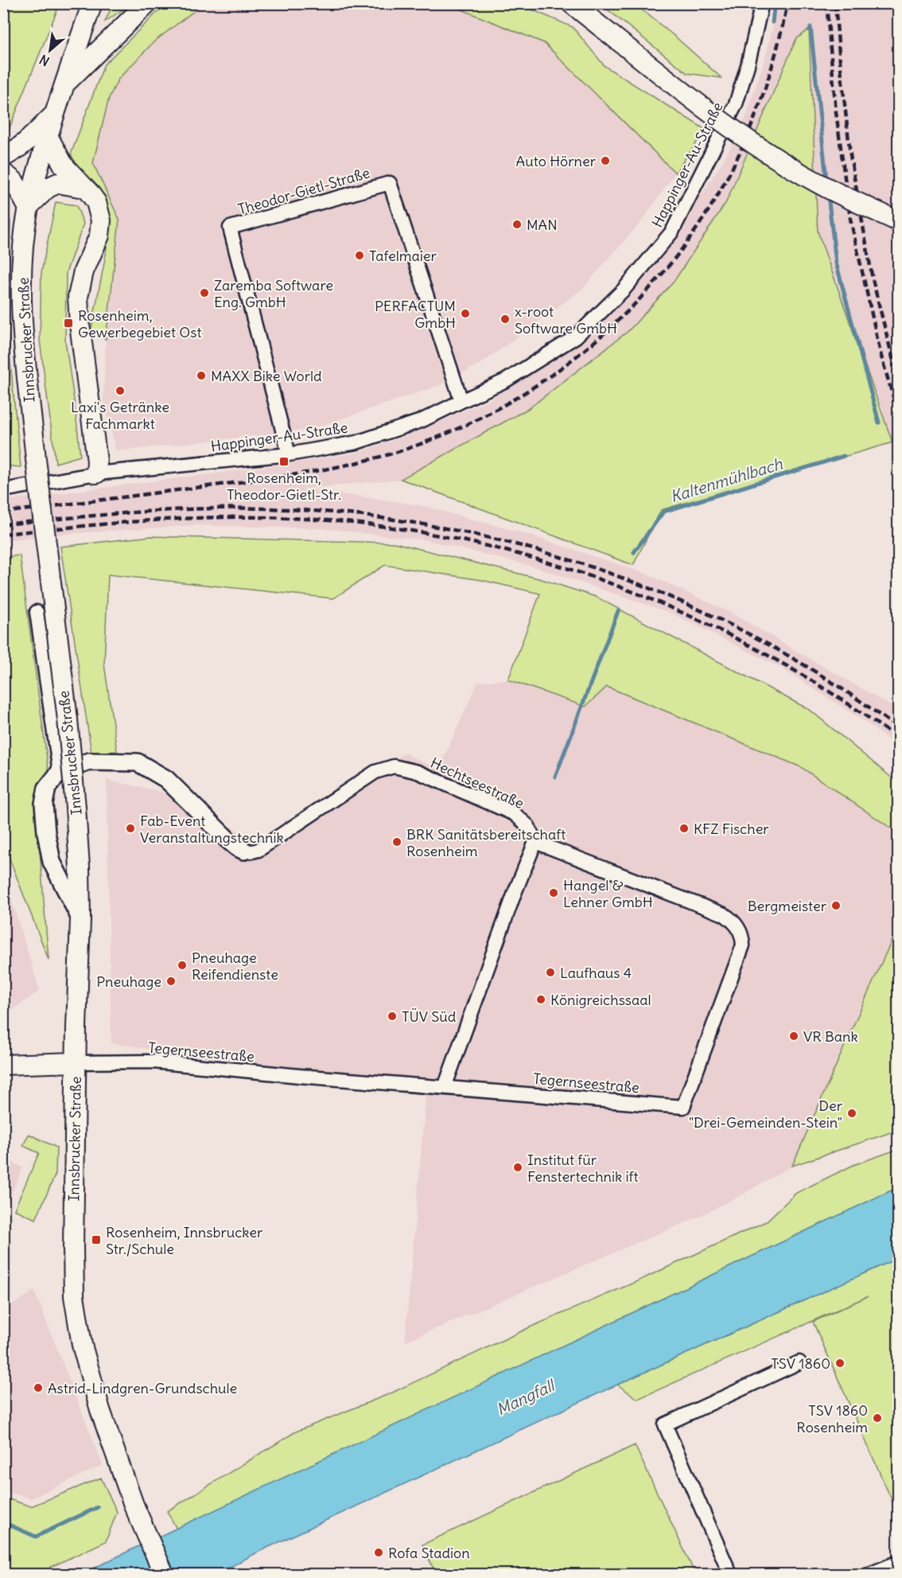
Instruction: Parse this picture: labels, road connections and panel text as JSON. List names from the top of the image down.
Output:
{
  "streets": {
    "main road": ["Innsbrucker Straße"],
    "street": [
      "Happinger-Au-Straße",
      "Theodor-Gietl-Straße",
      "Hechtseestraße",
      "Tegernseestraße"
    ]
  },
  "crossings": [
    ["Happinger-Au-Straße", "Theodor-Gietl-Straße"],
    ["Innsbrucker Straße", "Tegernseestraße"],
    ["Hechtseestraße", "Tegernseestraße"]
  ],
  "water": ["Kaltenmühlbach", "Mangfall"],
  "places": {
    "other": [
      "Auto Hörner",
      "MAN",
      "Tafelmaier",
      "Zaremba Software Eng. GmbH",
      "PERFACTUM GmbH",
      "x-root Software GmbH",
      "MAXX Bike World",
      "Laxi's Getränke Fachmarkt",
      "Fab-Event Veranstaltungstechnik",
      "KFZ Fischer",
      "BRK Sanitätsbereitschaft Rosenheim",
      "Hangel & Lehner GmbH",
      "Bergmeister",
      "Pneuhage Reifendienste",
      "Laufhaus 4",
      "Pneuhage",
      "Königreichssaal",
      "TÜV Süd",
      "VR Bank",
      "Der \"Drei-Gemeinden-Stein\"",
      "Institut für Fenstertechnik ift",
      "TSV 1860",
      "Astrid-Lindgren-Grundschule",
      "TSV 1860 Rosenheim",
      "Rofa Stadion"
    ],
    "transit": ["Rosenheim, Gewerbegebiet Ost", "Rosenheim, Theodor-Gietl-Str.", "Rosenheim, Innsbrucker Str./Schule"]
  },
  "north": "bottom left"
}
